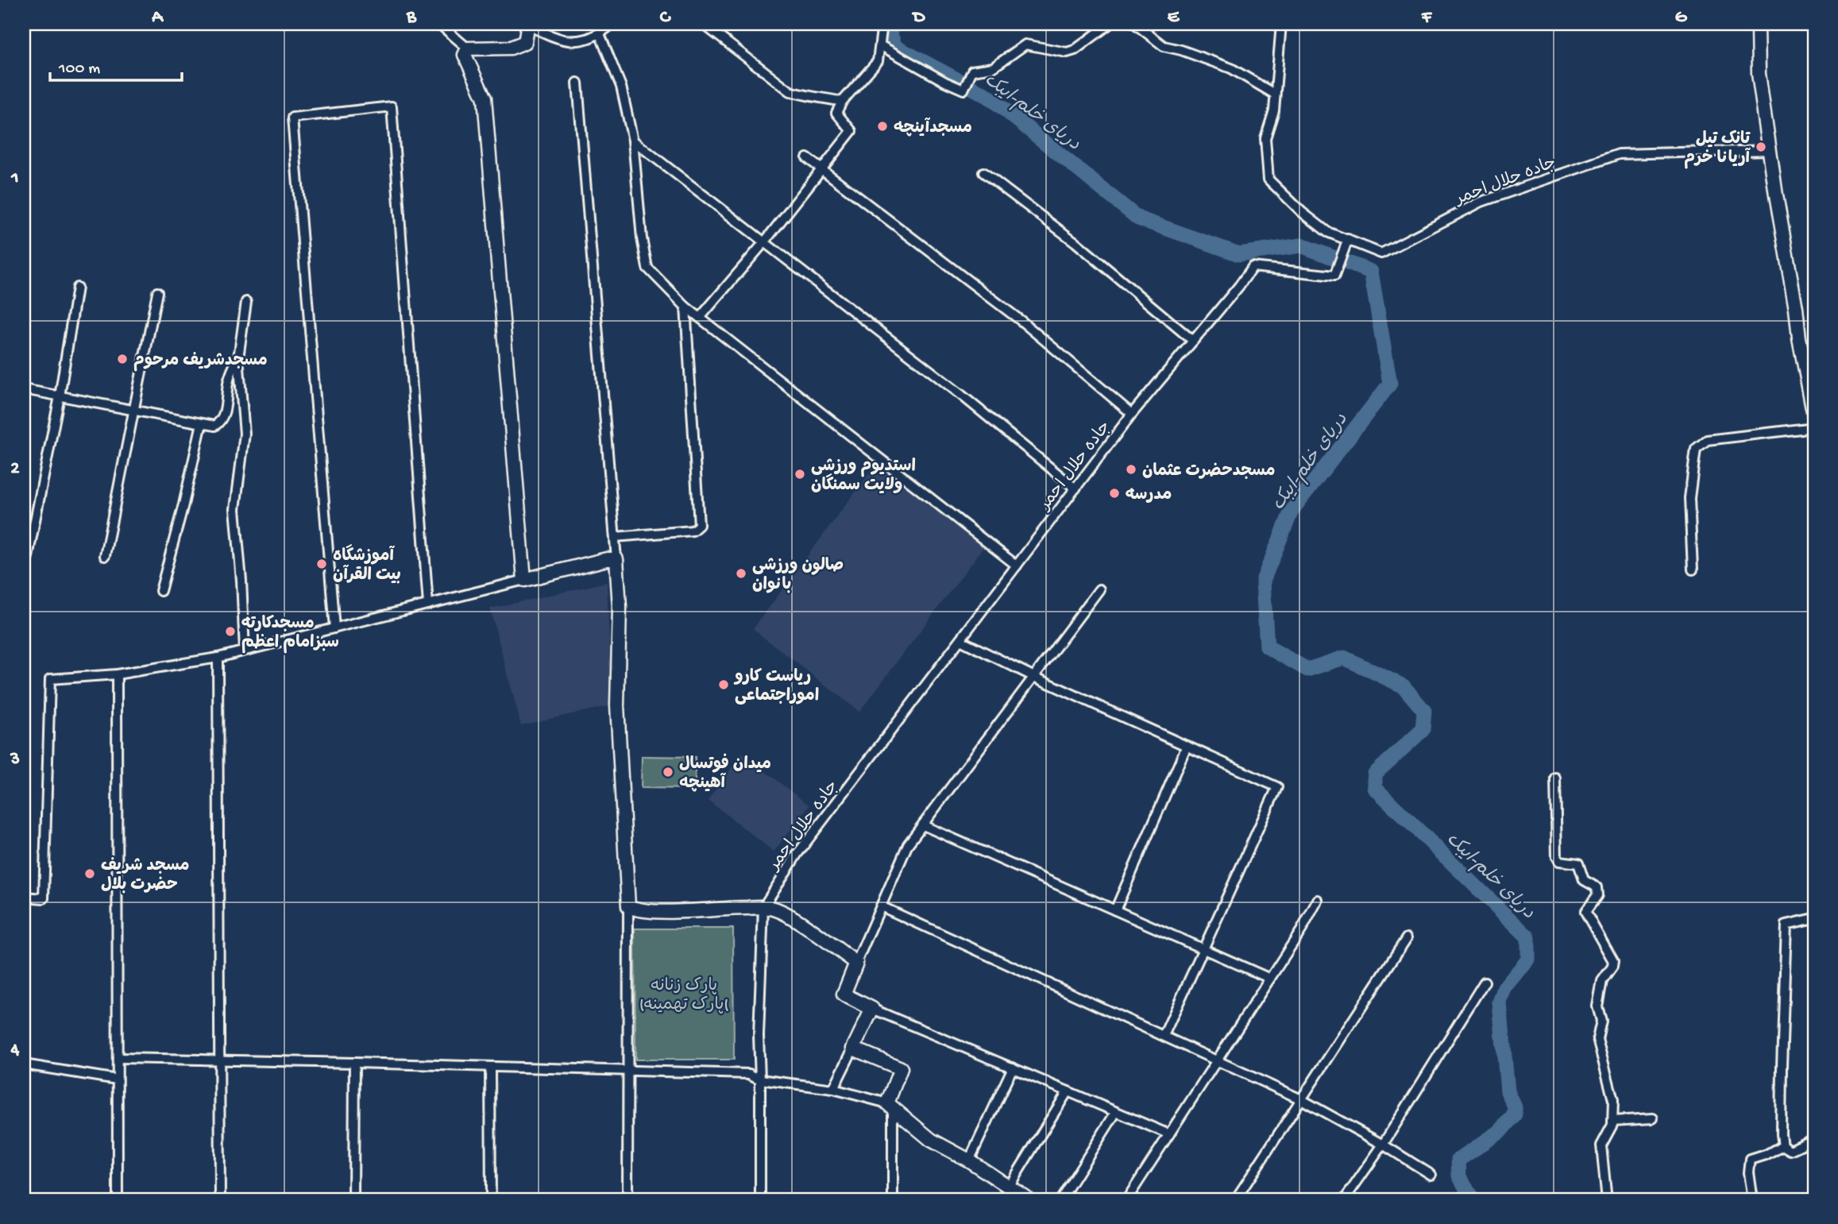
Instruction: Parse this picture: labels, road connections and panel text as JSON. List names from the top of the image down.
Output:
{
  "streets": {
    "street": ["جاده حلال احمر"]
  },
  "water": ["دریای خلم-ایبک"],
  "parks": ["پارک زنانه (پارک تهمینه("],
  "places": [
    "مسجدآینچه",
    "تانک تیل آریانا خرم",
    "مسجدشریف مرحوم",
    "مسجدحضرت عثمان",
    "استدیوم ورزشی ولایت سمنگان",
    "مدرسه",
    "آموزشگاه بیت القرآن",
    "صالون ورزشی بانوان",
    "مسجدکارته سبزامام اعظم",
    "ریاست کارو اموراجتماعی",
    "میدان فوتسال آهینچه",
    "مسجد شریف حضرت بلال"
  ],
  "scale_bar": "100 m",
  "grid": {
    "columns": [
      "A",
      "B",
      "C",
      "D",
      "E",
      "F",
      "G"
    ],
    "rows": [
      "1",
      "2",
      "3",
      "4"
    ]
  }
}
